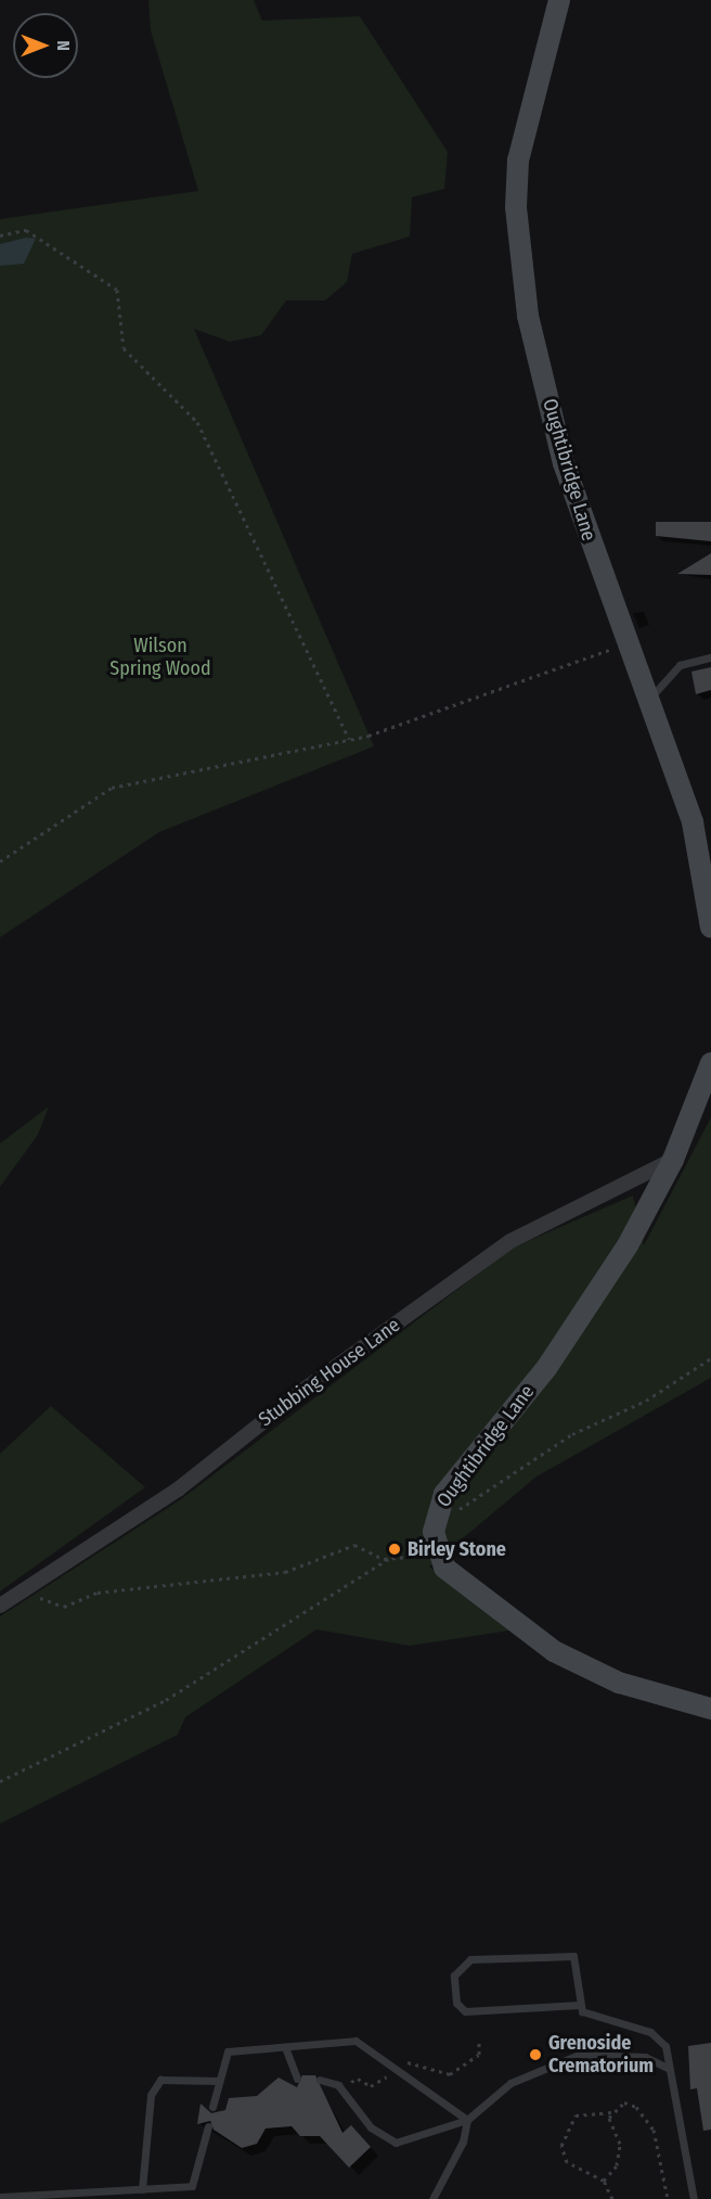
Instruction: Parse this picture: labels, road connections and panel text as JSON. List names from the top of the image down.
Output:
{
  "streets": {
    "street": ["Oughtibridge Lane", "Stubbing House Lane"]
  },
  "crossings": [
    ["Oughtibridge Lane", "Stubbing House Lane"]
  ],
  "parks": ["Wilson Spring Wood"],
  "places": ["Birley Stone", "Grenoside Crematorium"],
  "north": "right"
}
